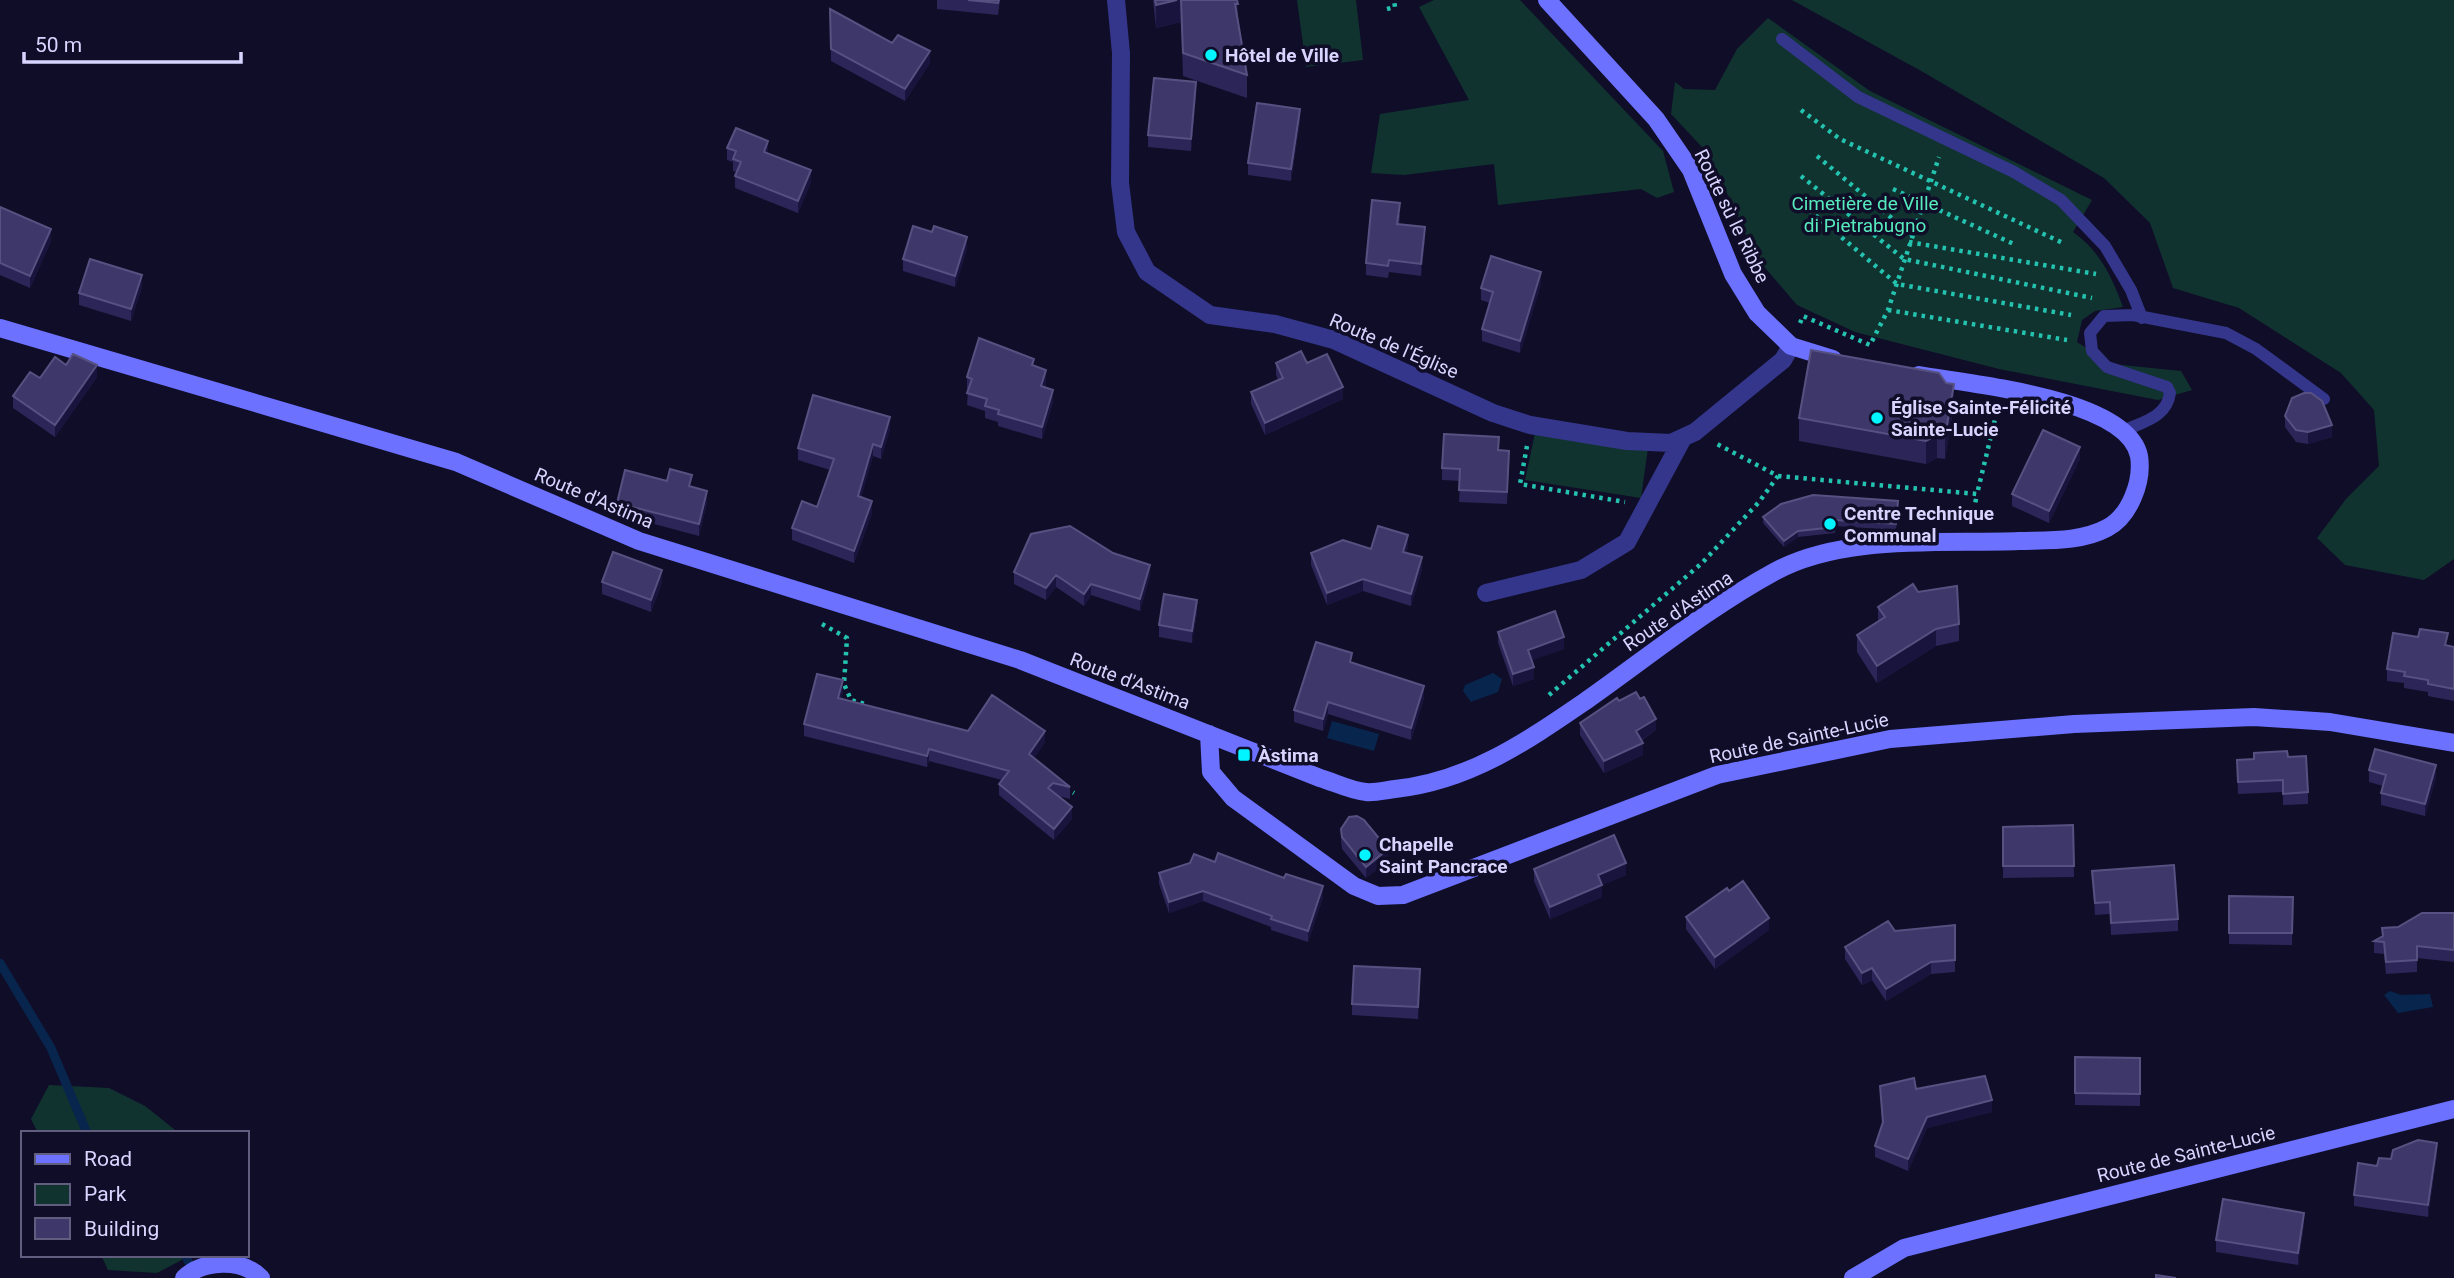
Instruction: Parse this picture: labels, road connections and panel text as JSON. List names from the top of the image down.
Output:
{
  "streets": {
    "main road": ["Route sù le Ribbe", "Route d'Astima", "Route de Sainte-Lucie"],
    "street": ["Route de l'Église"]
  },
  "crossings": [
    ["Route d'Astima", "Route de Sainte-Lucie"]
  ],
  "parks": ["Cimetière de Ville di Pietrabugno"],
  "places": {
    "other": [
      "Hôtel de Ville",
      "Église Sainte-Félicité Sainte-Lucie",
      "Centre Technique Communal",
      "Chapelle Saint Pancrace"
    ],
    "transit": ["Àstima"]
  },
  "legend": ["Road", "Park", "Building"],
  "scale_bar": "50 m"
}
